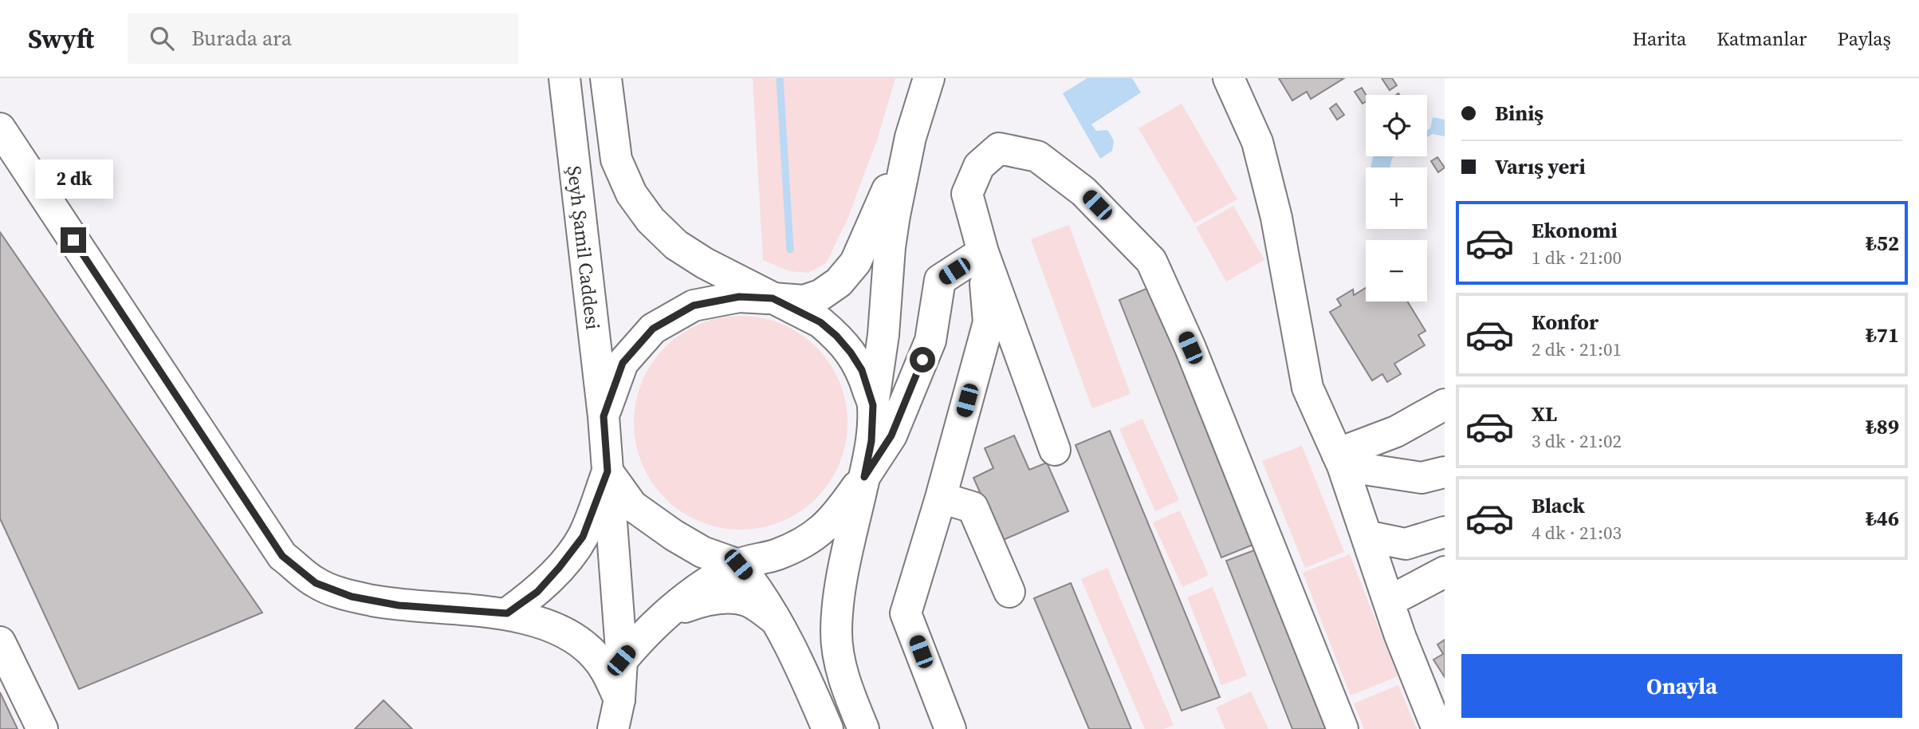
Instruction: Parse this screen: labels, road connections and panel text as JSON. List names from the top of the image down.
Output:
{
  "streets": {
    "main road": ["Şeyh Şamil Caddesi"]
  },
  "page": {
    "header": "Swyft",
    "search": "Burada ara",
    "nav": ["Harita", "Katmanlar", "Paylaş"],
    "banner": ["Biniş", "Varış yeri"],
    "map_buttons": ["+", "−"],
    "bubble": "2 dk",
    "list": [
      {
        "name": "Ekonomi",
        "note": "1 dk · 21:00",
        "value": "₺52"
      },
      {
        "name": "Konfor",
        "note": "2 dk · 21:01",
        "value": "₺71"
      },
      {
        "name": "XL",
        "note": "3 dk · 21:02",
        "value": "₺89"
      },
      {
        "name": "Black",
        "note": "4 dk · 21:03",
        "value": "₺46"
      }
    ],
    "buttons": "Onayla"
  }
}
